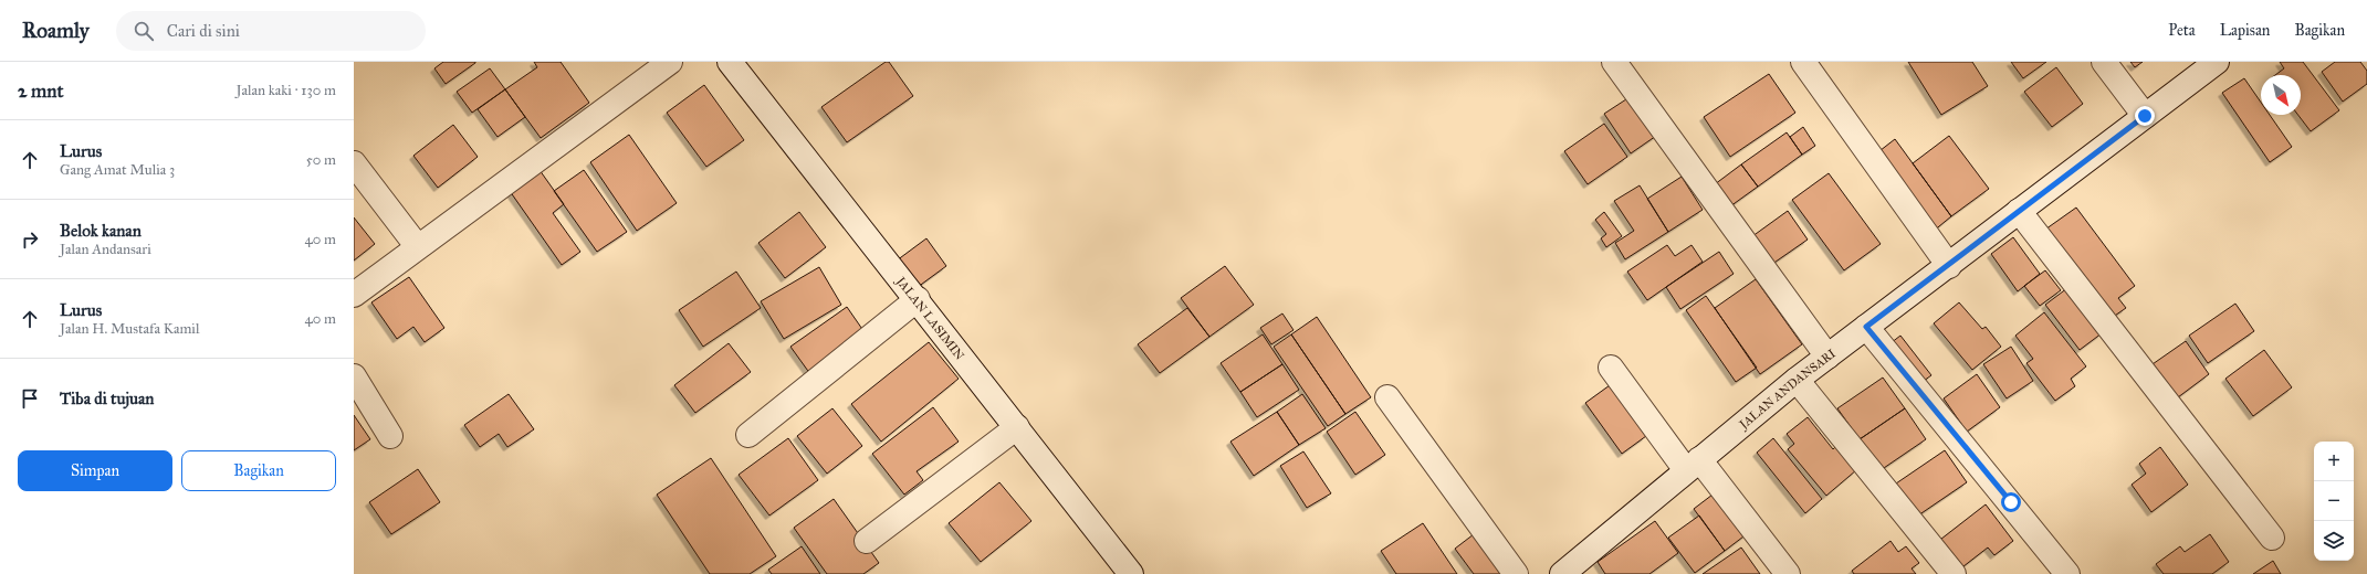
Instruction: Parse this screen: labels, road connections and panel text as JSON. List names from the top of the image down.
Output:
{
  "streets": {
    "street": ["JALAN LASIMIN", "JALAN ANDANSARI"]
  },
  "north": "bottom right",
  "page": {
    "header": "Roamly",
    "search": "Cari di sini",
    "nav": ["Peta", "Lapisan", "Bagikan"],
    "heading": ["2 mnt", "Jalan kaki · 130 m"],
    "list": [
      ["Lurus", "Gang Amat Mulia 3", "50 m"],
      ["Belok kanan", "Jalan Andansari", "40 m"],
      ["Lurus", "Jalan H. Mustafa Kamil", "40 m"],
      "Tiba di tujuan"
    ],
    "buttons": ["Simpan", "Bagikan"],
    "map_buttons": ["+", "−"]
  }
}
